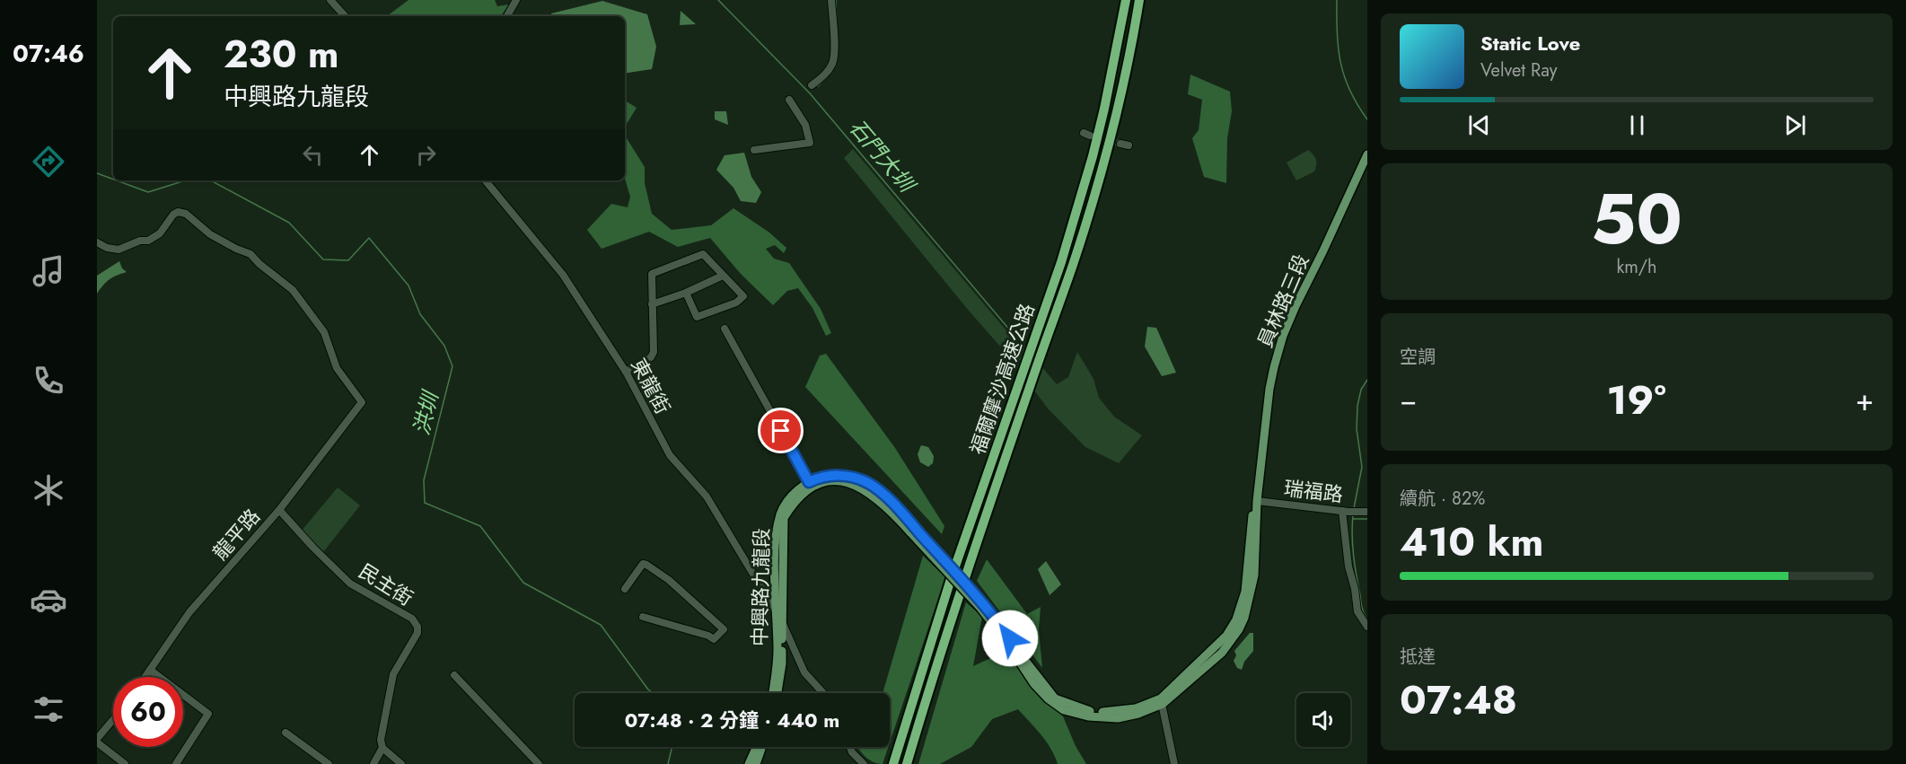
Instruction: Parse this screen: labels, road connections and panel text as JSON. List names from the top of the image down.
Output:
{
  "streets": {
    "highway": ["福爾摩沙高速公路"],
    "main road": ["員林路三段", "中興路九龍段"],
    "street": [
      "東龍街",
      "瑞福路",
      "龍平路",
      "民主街"
    ]
  },
  "crossings": [
    ["員林路三段", "瑞福路"],
    ["員林路三段", "中興路九龍段"],
    ["東龍街", "中興路九龍段"],
    ["龍平路", "民主街"]
  ],
  "water": ["石門大圳", "洪圳"],
  "page": {
    "tabs": "07:46",
    "turn": ["230 m", "中興路九龍段"],
    "song": ["Static Love", "Velvet Ray"],
    "tile": [
      ["50", "km/h"],
      "空調",
      ["續航 · 82%", "410 km"],
      ["抵達", "07:48"]
    ],
    "heat": ["−", "19°", "+"],
    "limit": "60",
    "trip": "07:48 · 2 分鐘 · 440 m"
  }
}
